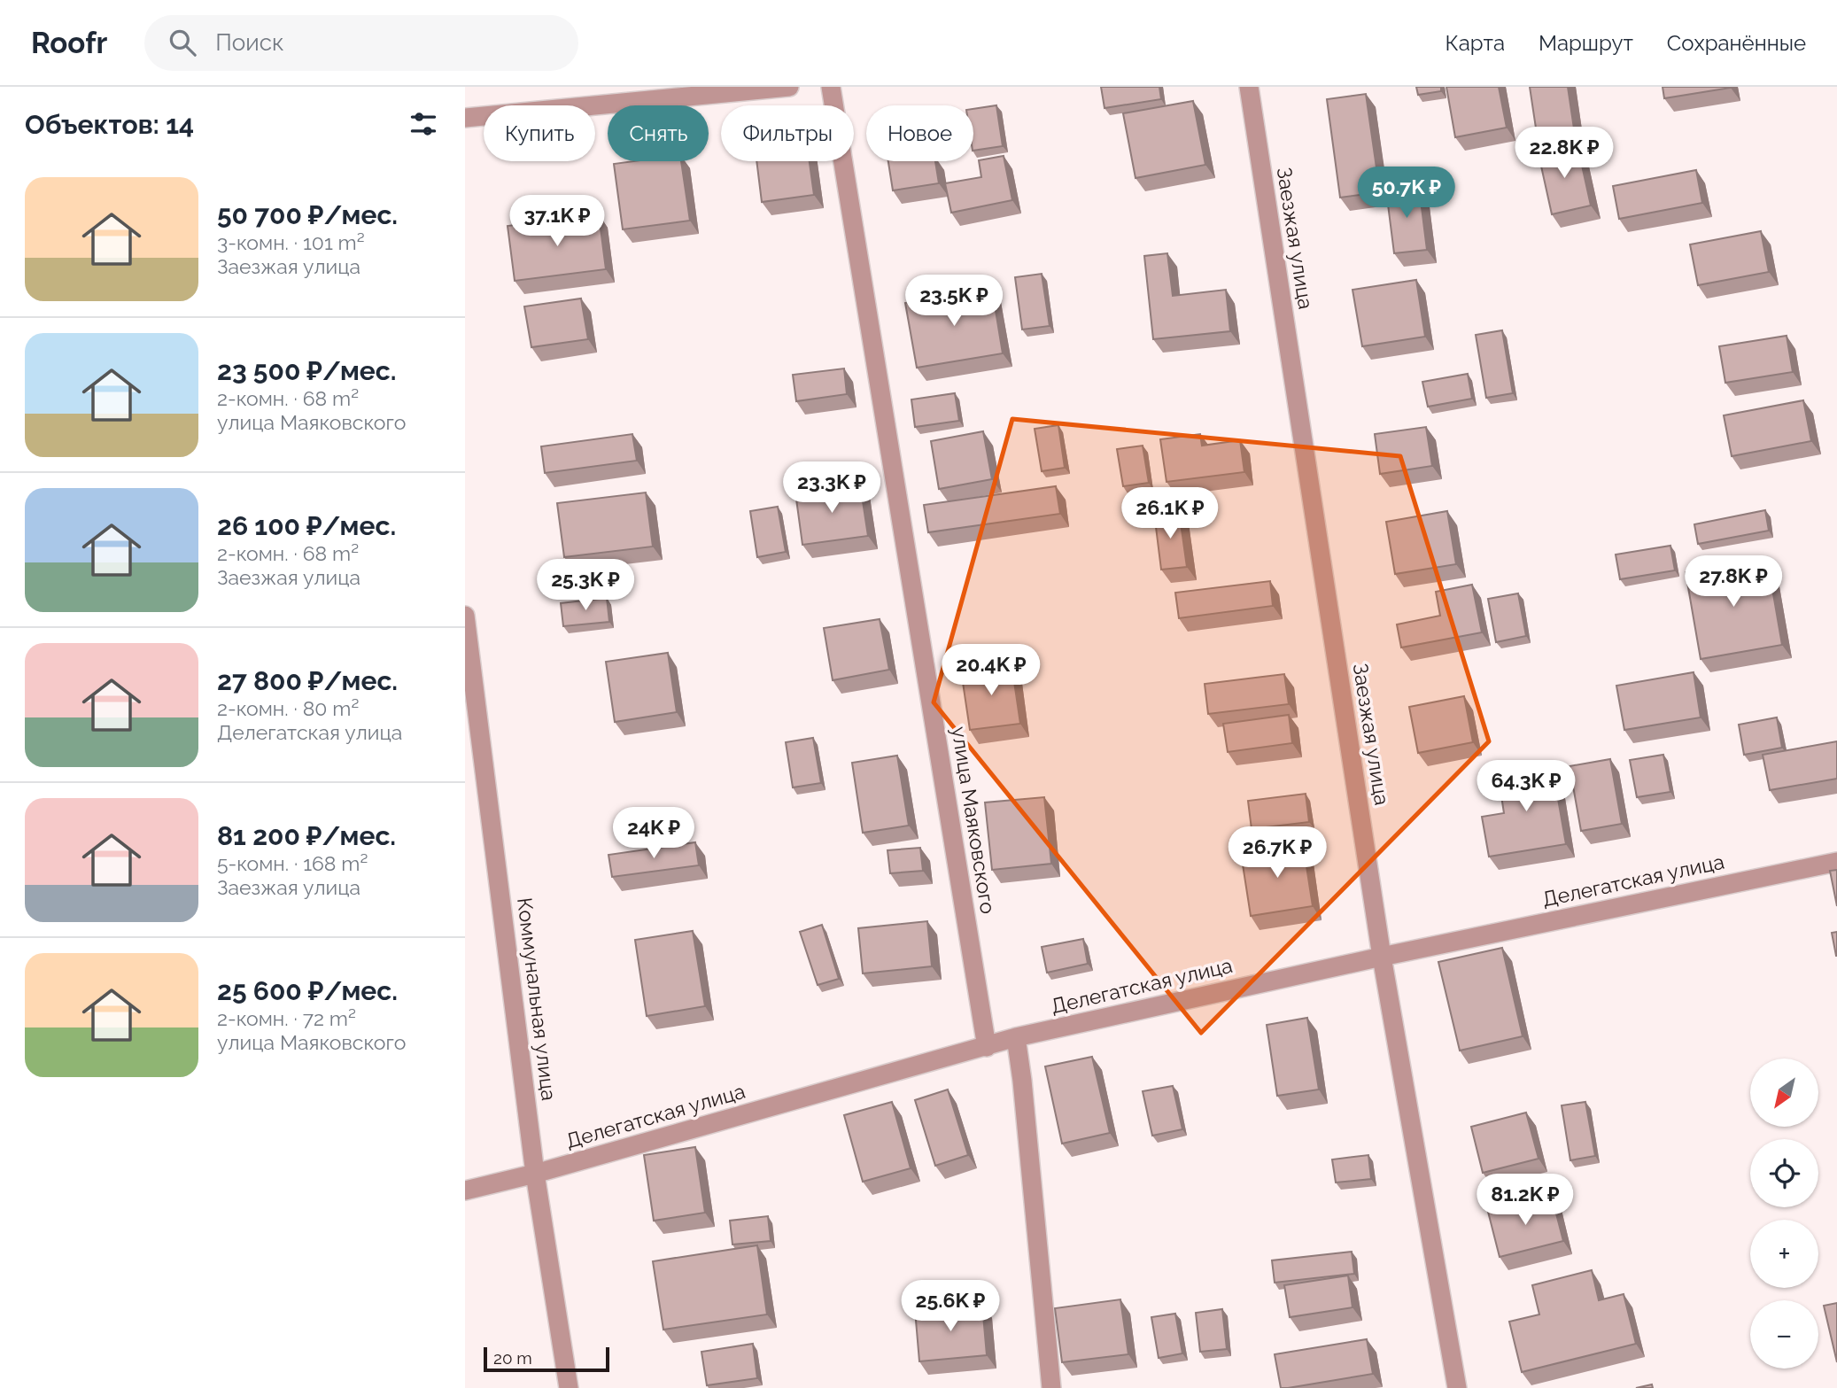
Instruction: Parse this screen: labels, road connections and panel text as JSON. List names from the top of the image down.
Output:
{
  "streets": {
    "street": [
      "Заезжая улица",
      "улица Маяковского",
      "Делегатская улица",
      "Коммунальная улица"
    ]
  },
  "crossings": [
    ["Заезжая улица", "Делегатская улица"],
    ["улица Маяковского", "Делегатская улица"],
    ["Делегатская улица", "Коммунальная улица"]
  ],
  "scale_bar": "20 m",
  "north": "bottom left",
  "page": {
    "header": "Roofr",
    "search": "Поиск",
    "nav": ["Карта", "Маршрут", "Сохранённые"],
    "heading": "Объектов: 14",
    "chip": [
      "Купить",
      "Снять",
      "Фильтры",
      "Новое"
    ],
    "price": [
      "22.8K ₽",
      "50.7K ₽",
      "37.1K ₽",
      "23.5K ₽",
      "23.3K ₽",
      "26.1K ₽",
      "27.8K ₽",
      "25.3K ₽",
      "20.4K ₽",
      "64.3K ₽",
      "24K ₽",
      "26.7K ₽",
      "81.2K ₽",
      "25.6K ₽"
    ],
    "list": [
      {
        "name": "50 700 ₽/мес.",
        "note": "3-комн. · 101 m² · Заезжая улица"
      },
      {
        "name": "23 500 ₽/мес.",
        "note": "2-комн. · 68 m² · улица Маяковского"
      },
      {
        "name": "26 100 ₽/мес.",
        "note": "2-комн. · 68 m² · Заезжая улица"
      },
      {
        "name": "27 800 ₽/мес.",
        "note": "2-комн. · 80 m² · Делегатская улица"
      },
      {
        "name": "81 200 ₽/мес.",
        "note": "5-комн. · 168 m² · Заезжая улица"
      },
      {
        "name": "25 600 ₽/мес.",
        "note": "2-комн. · 72 m² · улица Маяковского"
      }
    ],
    "map_buttons": ["+", "−"],
    "scale": "20 m"
  }
}
